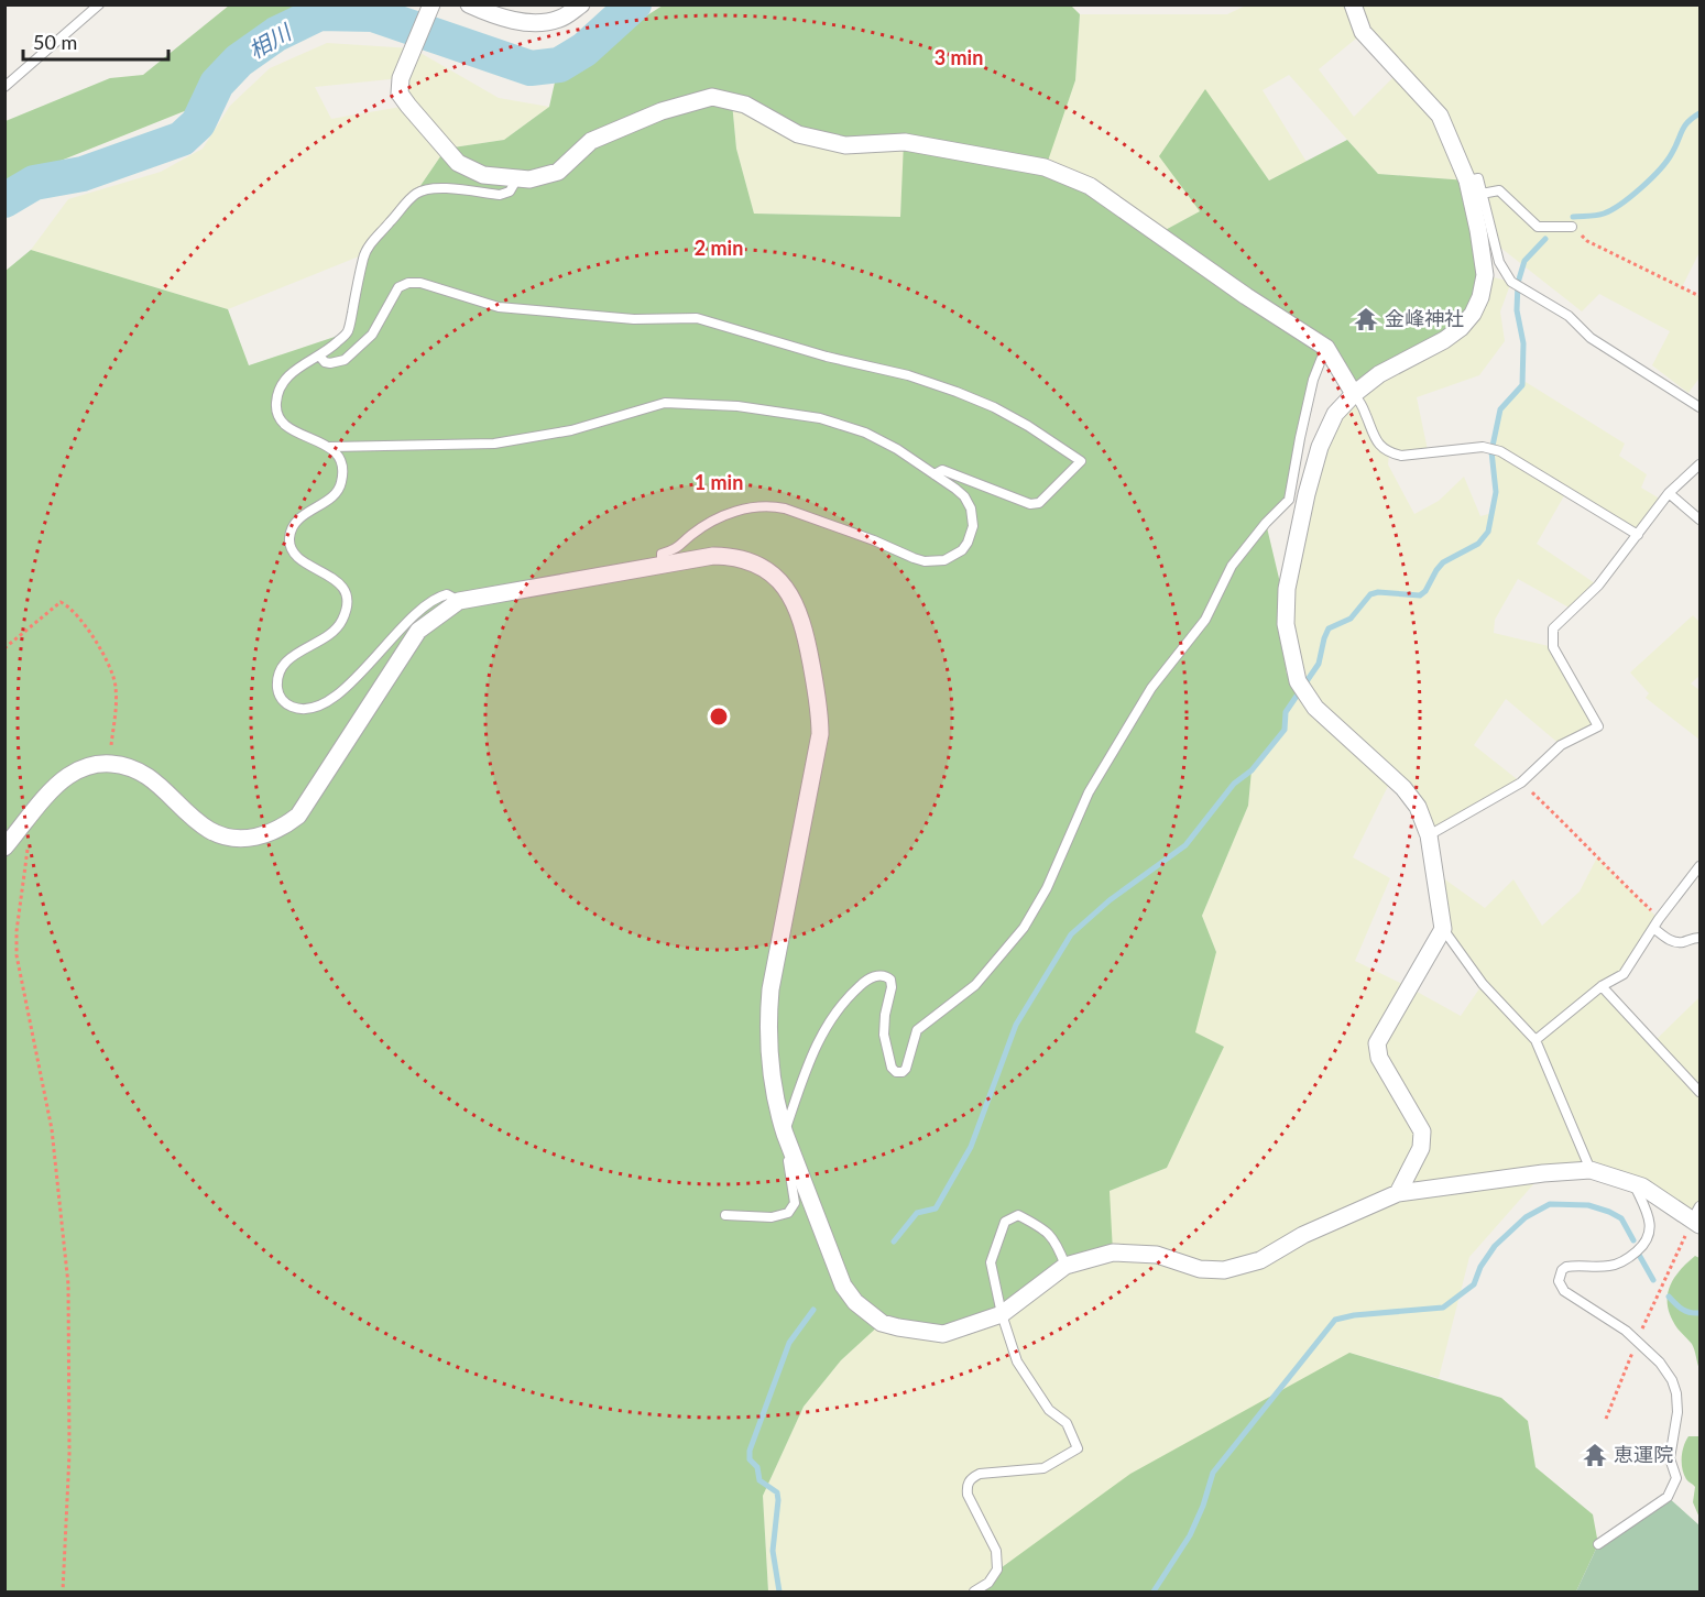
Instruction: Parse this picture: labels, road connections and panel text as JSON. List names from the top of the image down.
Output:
{
  "water": ["相川"],
  "places": {
    "temple": ["金峰神社", "恵運院"]
  },
  "scale_bar": "50 m",
  "rings": ["3 min", "2 min", "1 min"]
}
